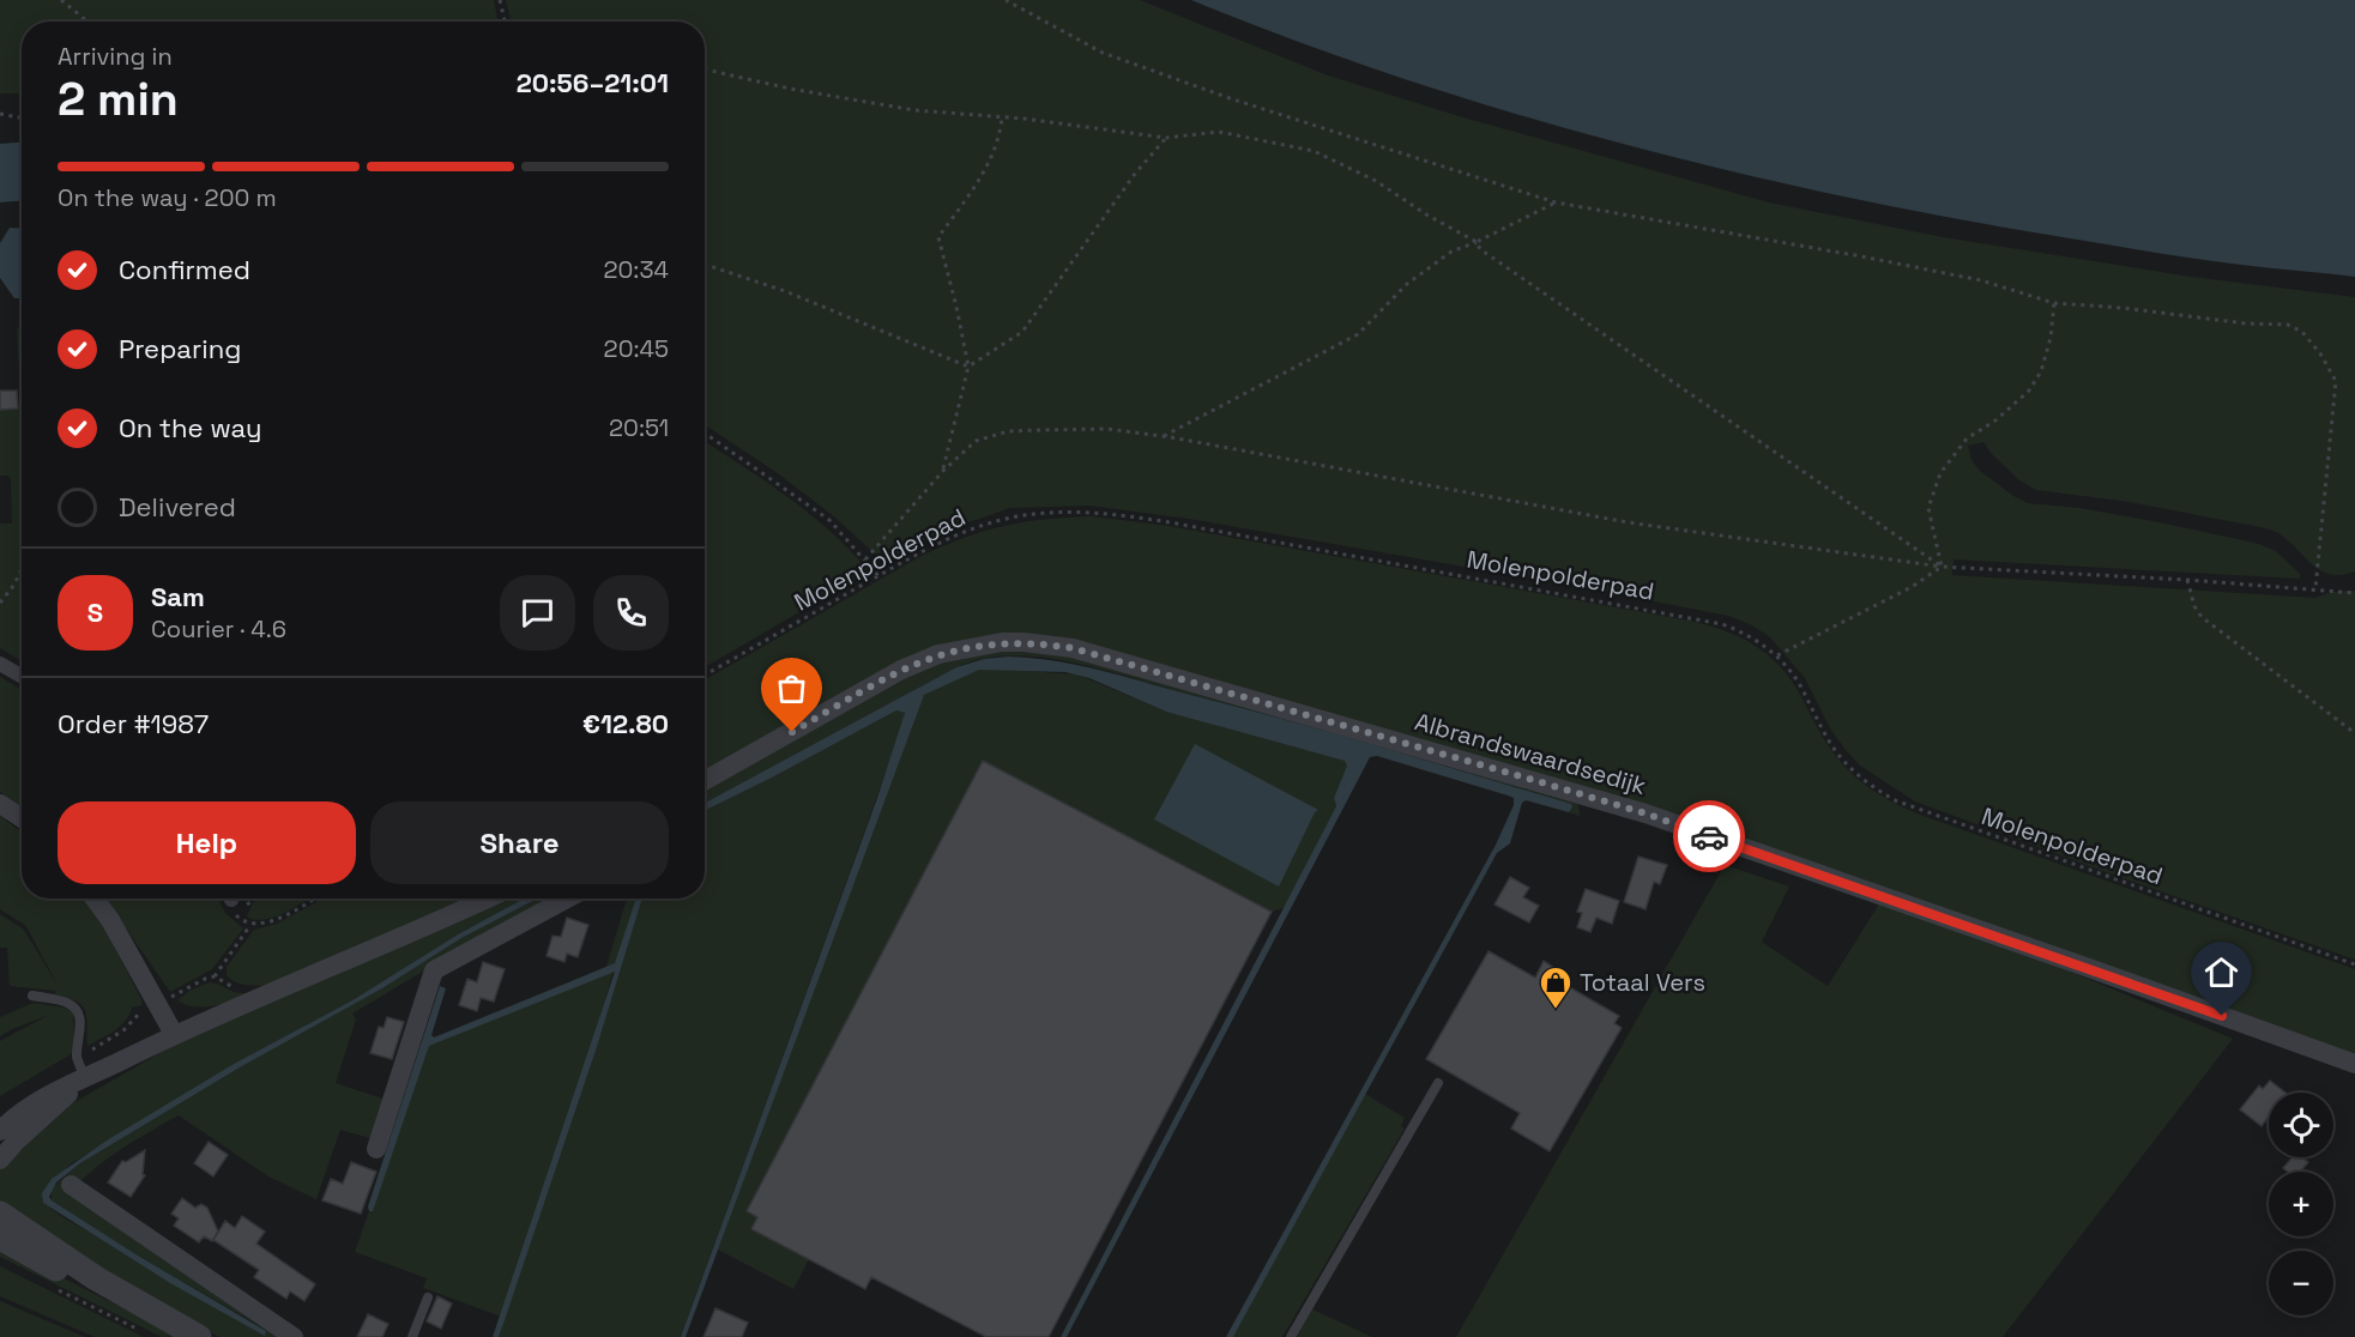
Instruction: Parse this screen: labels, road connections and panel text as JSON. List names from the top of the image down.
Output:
{
  "streets": {
    "street": ["Albrandswaardsedijk"],
    "path": ["Molenpolderpad"]
  },
  "places": {
    "shop": ["Totaal Vers"]
  },
  "page": {
    "heading": ["2 min", "Arriving in", "20:56–21:01"],
    "panel": [
      "Sam",
      "Courier · 4.6",
      "Order #1987",
      "€12.80"
    ],
    "bar": "On the way · 200 m",
    "list": [
      ["Confirmed", "20:34"],
      ["Preparing", "20:45"],
      ["On the way", "20:51"],
      "Delivered"
    ],
    "round": "S",
    "buttons": ["Help", "Share"],
    "map_buttons": ["+", "−"]
  }
}
